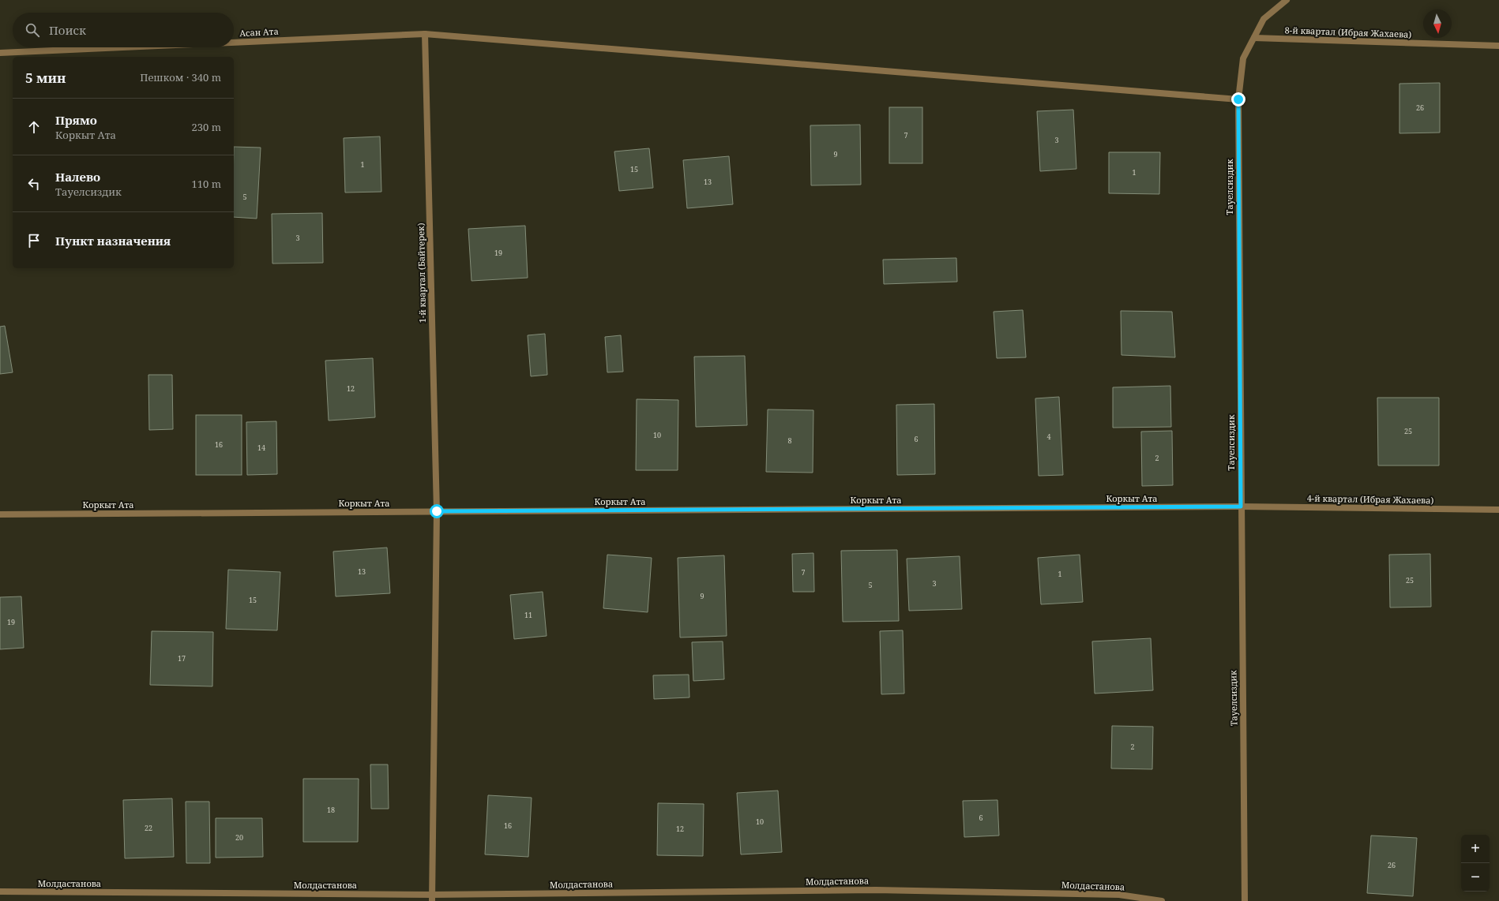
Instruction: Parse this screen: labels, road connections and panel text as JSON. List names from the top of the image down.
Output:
{
  "streets": {
    "street": [
      "Асан Ата",
      "8-й квартал (Ибрая Жахаева)",
      "Тауелсиздик",
      "1-й квартал (Байтерек)",
      "Коркыт Ата",
      "4-й квартал (Ибрая Жахаева)",
      "Молдастанова"
    ]
  },
  "crossings": [
    ["Асан Ата", "Тауелсиздик"],
    ["Асан Ата", "1-й квартал (Байтерек)"],
    ["8-й квартал (Ибрая Жахаева)", "Тауелсиздик"],
    ["Тауелсиздик", "Коркыт Ата"],
    ["Тауелсиздик", "4-й квартал (Ибрая Жахаева)"],
    ["1-й квартал (Байтерек)", "Коркыт Ата"],
    ["1-й квартал (Байтерек)", "Молдастанова"],
    ["Коркыт Ата", "4-й квартал (Ибрая Жахаева)"]
  ],
  "house_numbers": [
    "26",
    "7",
    "3",
    "9",
    "1",
    "15",
    "1",
    "13",
    "5",
    "3",
    "19",
    "12",
    "25",
    "10",
    "4",
    "6",
    "8",
    "16",
    "14",
    "2",
    "13",
    "7",
    "1",
    "25",
    "3",
    "5",
    "9",
    "15",
    "11",
    "19",
    "17",
    "2",
    "18",
    "6",
    "10",
    "16",
    "22",
    "12",
    "20",
    "26"
  ],
  "north": "bottom",
  "page": {
    "search": "Поиск",
    "heading": ["5 мин", "Пешком · 340 m"],
    "list": [
      ["Прямо", "Коркыт Ата", "230 m"],
      ["Налево", "Тауелсиздик", "110 m"],
      "Пункт назначения"
    ],
    "map_buttons": ["+", "−"]
  }
}
